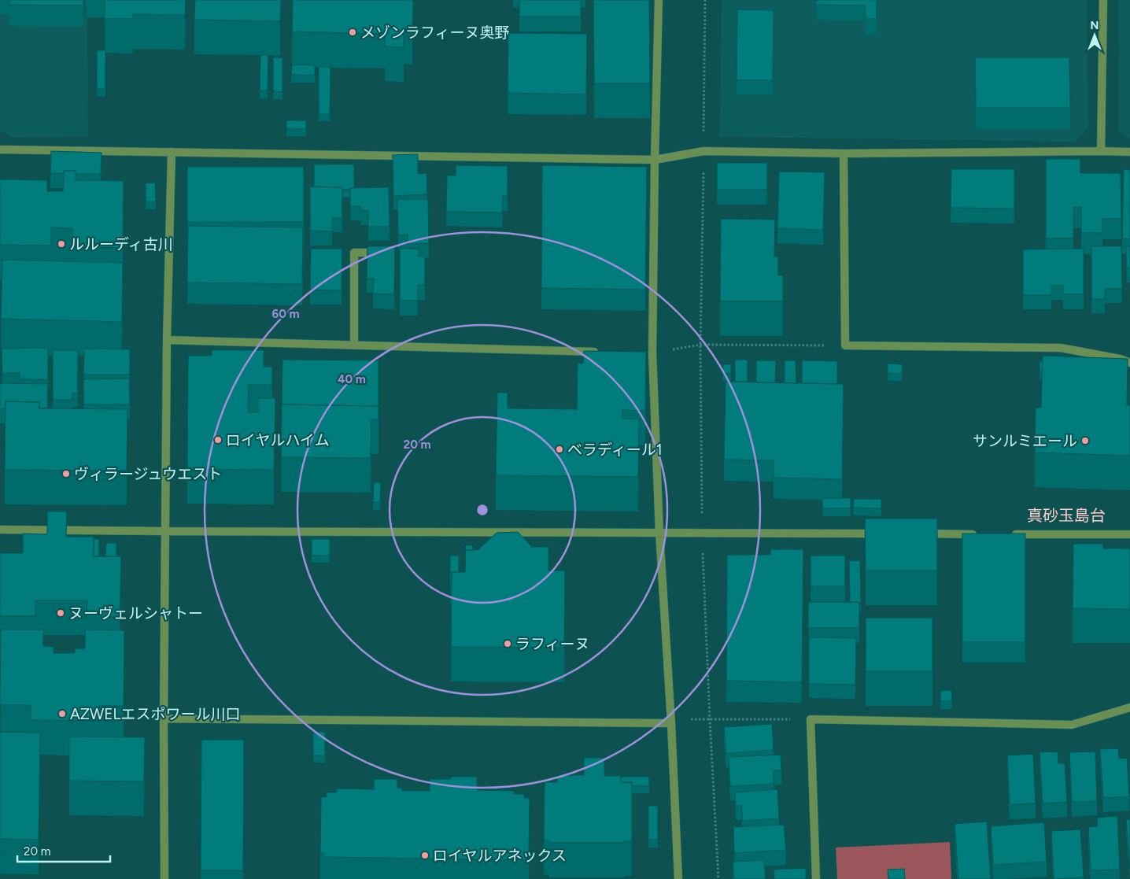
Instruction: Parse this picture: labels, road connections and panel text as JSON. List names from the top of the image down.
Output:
{
  "districts": ["真砂玉島台"],
  "places": [
    "メゾンラフィーヌ奥野",
    "ルルーディ古川",
    "ロイヤルハイム",
    "サンルミエール",
    "ベラディール1",
    "ヴィラージュウエスト",
    "ヌーヴェルシャトー",
    "ラフィーヌ",
    "AZWELエスポワール川口",
    "ロイヤルアネックス"
  ],
  "scale_bar": "20 m",
  "north": "top",
  "rings": ["60 m", "40 m", "20 m"]
}
